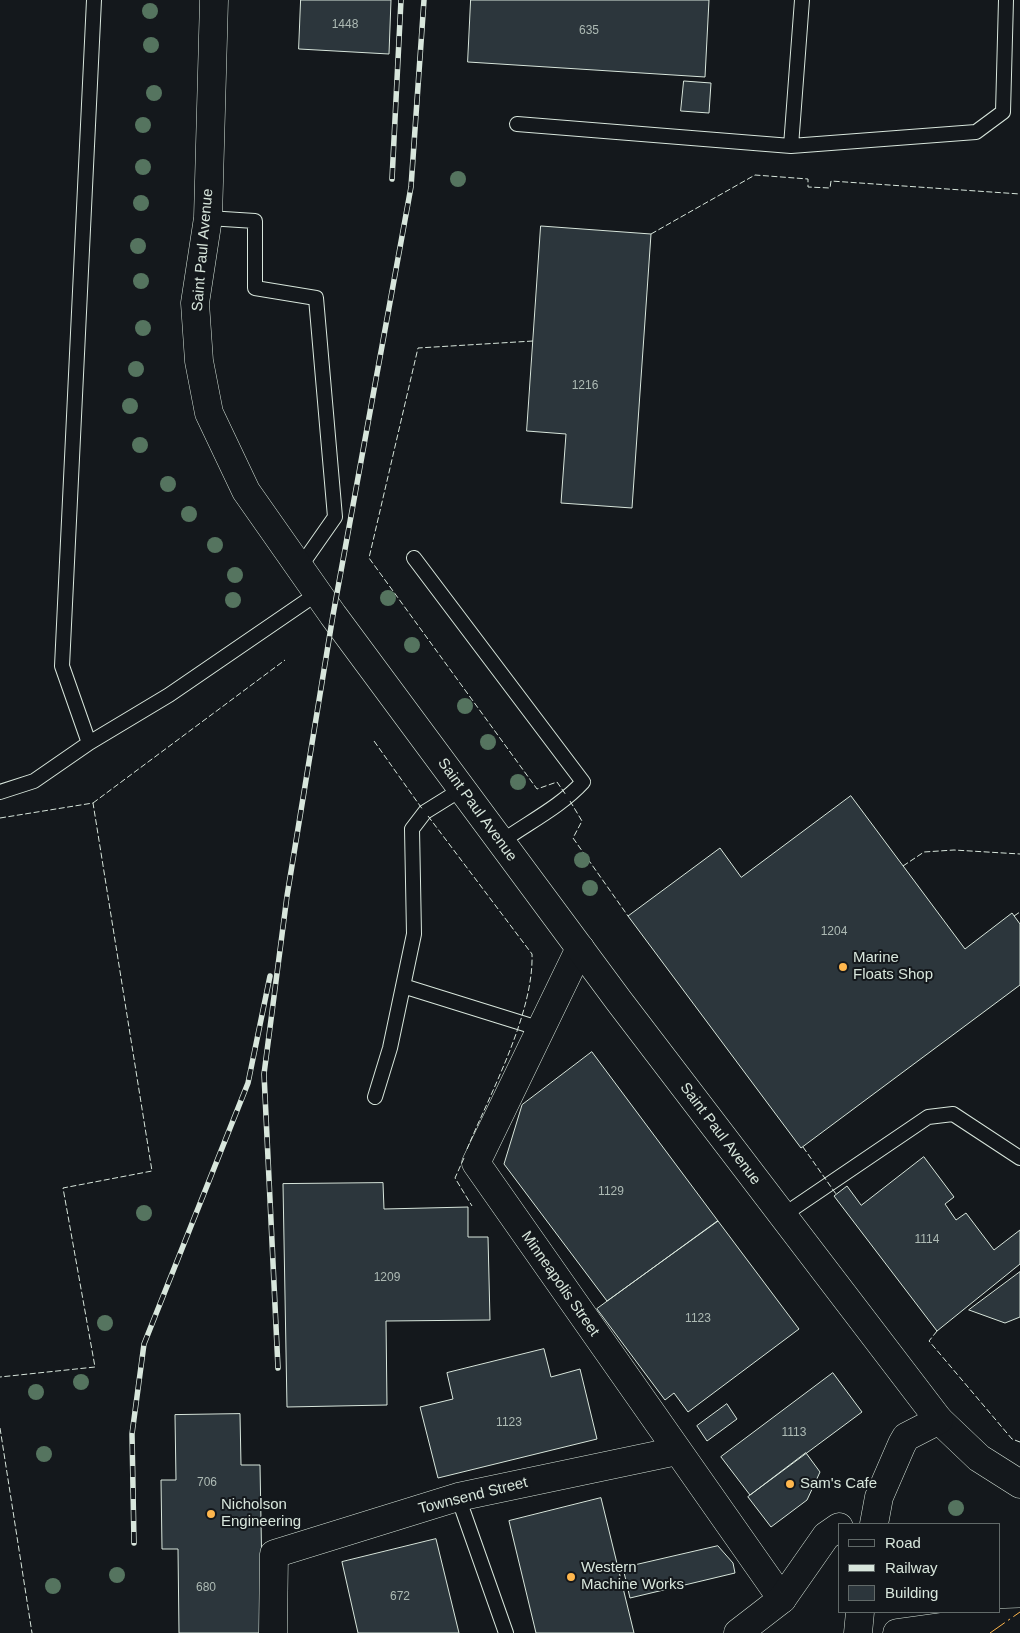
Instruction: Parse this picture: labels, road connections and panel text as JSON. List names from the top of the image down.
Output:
{
  "streets": {
    "street": ["Saint Paul Avenue", "Minneapolis Street", "Townsend Street"]
  },
  "crossings": [
    ["Saint Paul Avenue", "Minneapolis Street"],
    ["Minneapolis Street", "Townsend Street"]
  ],
  "places": [
    "Marine Floats Shop",
    "Sam's Cafe",
    "Nicholson Engineering",
    "Western Machine Works"
  ],
  "house_numbers": [
    "1448",
    "635",
    "1216",
    "1204",
    "1129",
    "1114",
    "1209",
    "1123",
    "1123",
    "1113",
    "706",
    "680",
    "672"
  ],
  "legend": ["Road", "Railway", "Building"]
}
